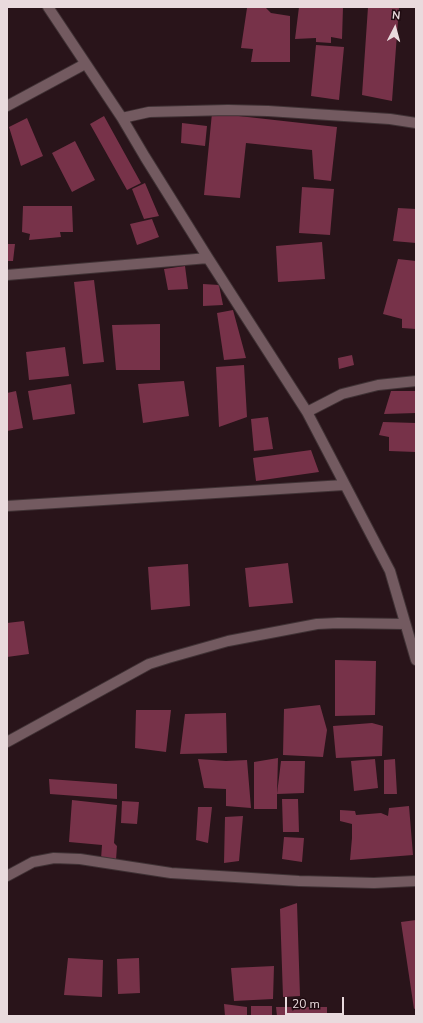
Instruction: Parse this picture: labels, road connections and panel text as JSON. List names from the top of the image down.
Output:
{
  "scale_bar": "20 m",
  "north": "top"
}
